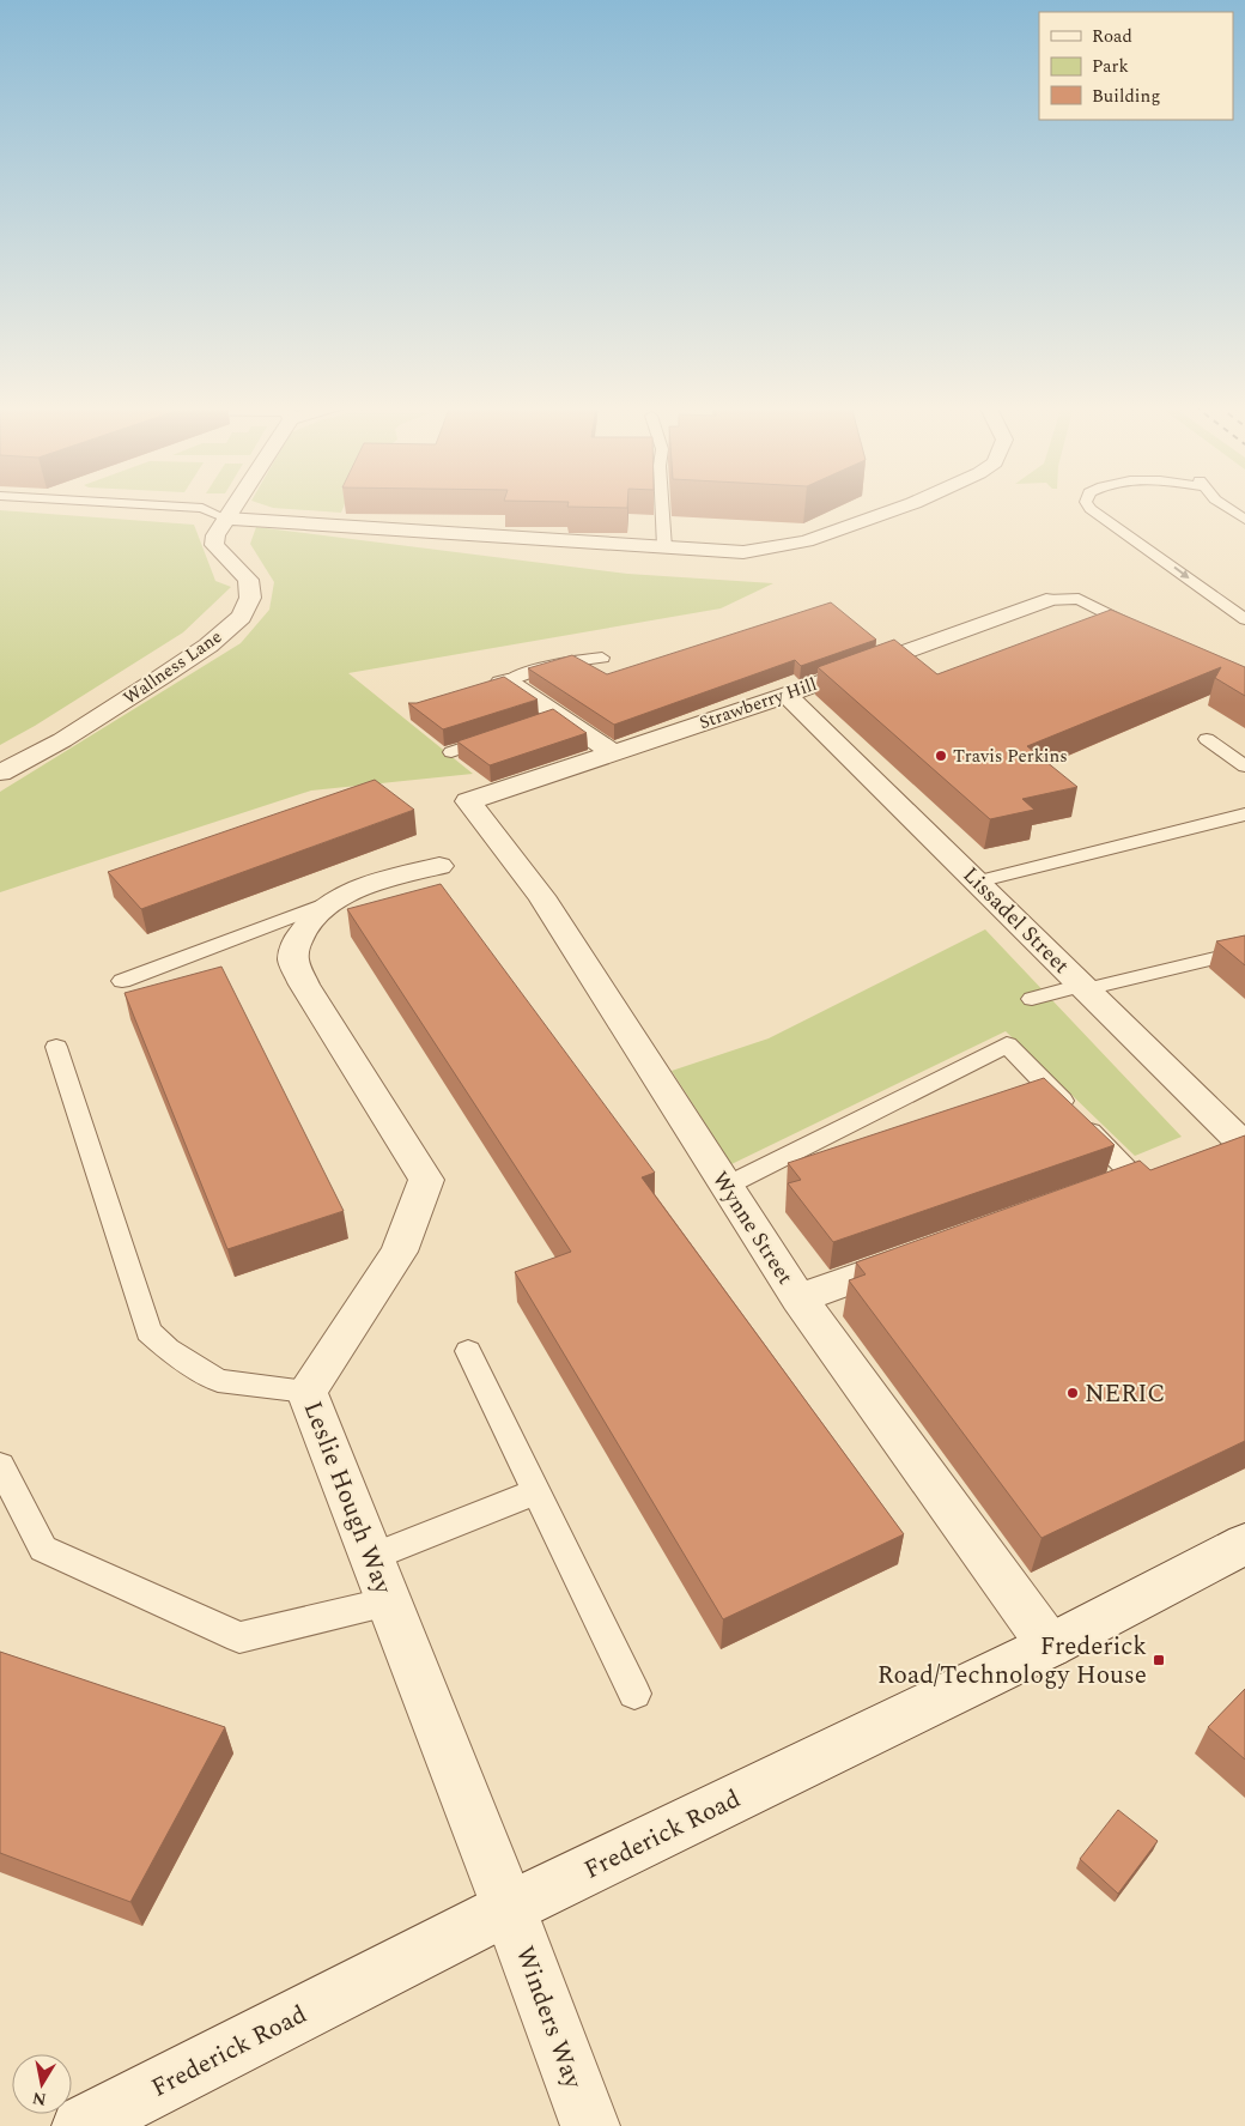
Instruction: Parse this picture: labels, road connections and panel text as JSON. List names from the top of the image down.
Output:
{
  "streets": {
    "street": [
      "Wallness Lane",
      "Strawberry Hill",
      "Lissadel Street",
      "Wynne Street",
      "Leslie Hough Way",
      "Frederick Road",
      "Winders Way"
    ]
  },
  "crossings": [
    ["Strawberry Hill", "Lissadel Street"],
    ["Strawberry Hill", "Wynne Street"],
    ["Wynne Street", "Frederick Road"],
    ["Leslie Hough Way", "Frederick Road"],
    ["Leslie Hough Way", "Winders Way"],
    ["Frederick Road", "Winders Way"]
  ],
  "places": {
    "other": ["Travis Perkins", "NERIC"],
    "transit": ["Frederick Road/Technology House"]
  },
  "legend": ["Road", "Park", "Building"],
  "north": "bottom"
}
